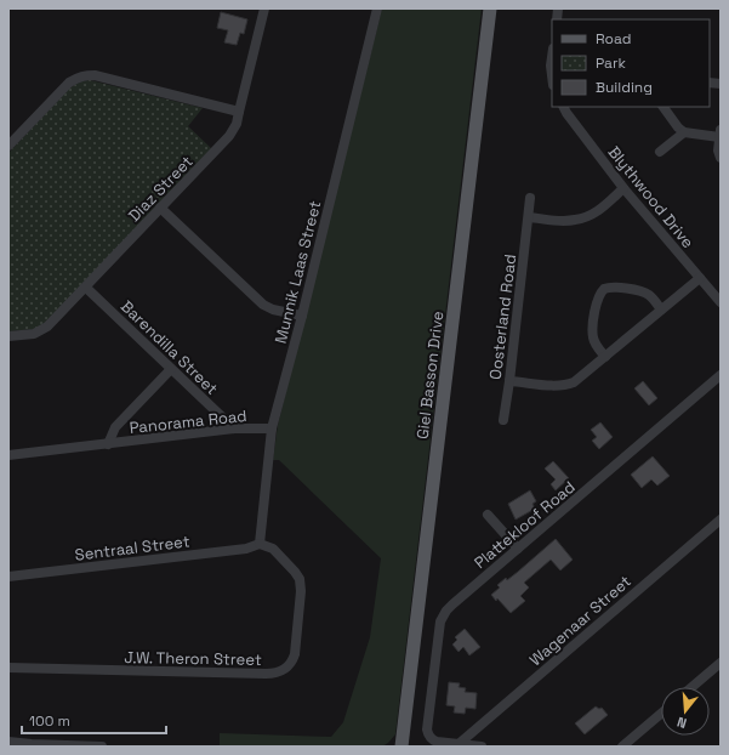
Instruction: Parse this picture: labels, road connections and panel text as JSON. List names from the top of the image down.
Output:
{
  "streets": {
    "main road": ["Giel Basson Drive"],
    "street": [
      "Diaz Street",
      "Blythwood Drive",
      "Munnik Laas Street",
      "Oosterland Road",
      "Barendilla Street",
      "Panorama Road",
      "Plattekloof Road",
      "Sentraal Street",
      "Wagenaar Street",
      "J.W. Theron Street"
    ]
  },
  "crossings": [
    ["Diaz Street", "Barendilla Street"],
    ["Munnik Laas Street", "Panorama Road"],
    ["Munnik Laas Street", "Sentraal Street"],
    ["Munnik Laas Street", "J.W. Theron Street"],
    ["Barendilla Street", "Panorama Road"],
    ["Plattekloof Road", "Wagenaar Street"],
    ["Sentraal Street", "J.W. Theron Street"]
  ],
  "legend": ["Road", "Park", "Building"],
  "scale_bar": "100 m",
  "north": "bottom"
}
